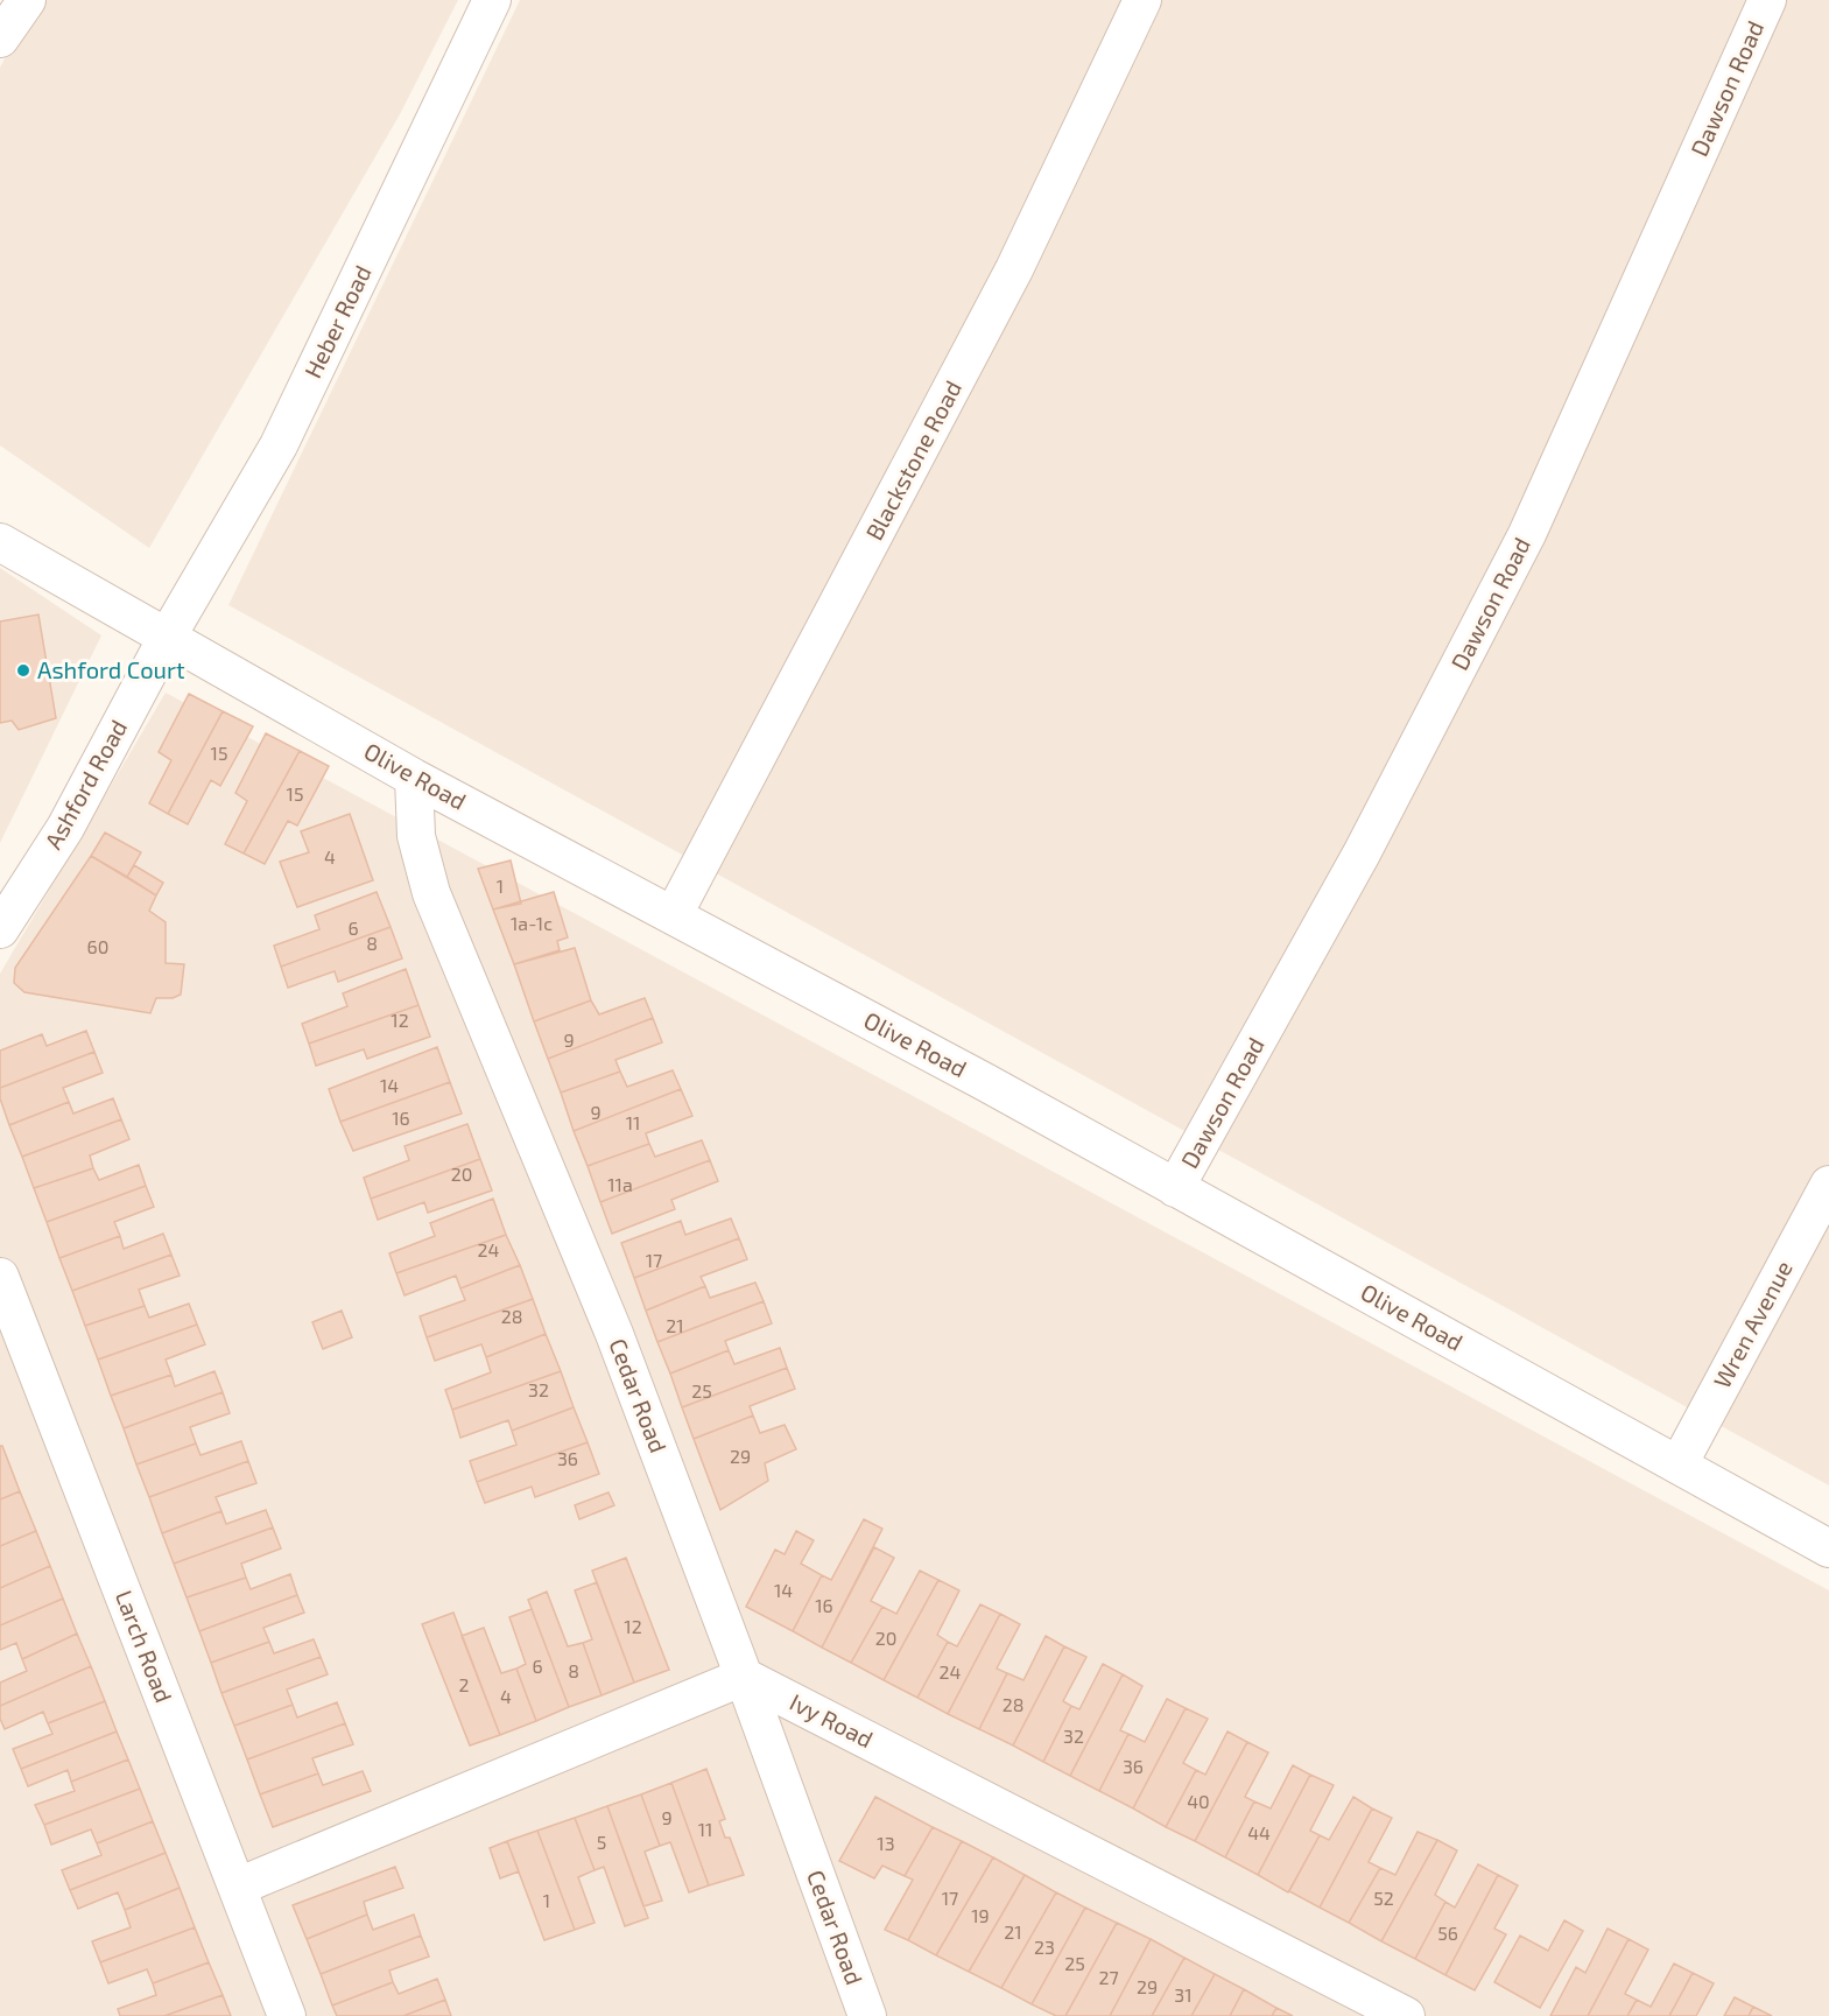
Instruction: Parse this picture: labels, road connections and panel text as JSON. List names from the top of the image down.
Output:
{
  "streets": {
    "street": [
      "Dawson Road",
      "Heber Road",
      "Blackstone Road",
      "Olive Road",
      "Ashford Road",
      "Wren Avenue",
      "Cedar Road",
      "Larch Road",
      "Ivy Road"
    ]
  },
  "crossings": [
    ["Dawson Road", "Olive Road"],
    ["Heber Road", "Olive Road"],
    ["Heber Road", "Ashford Road"],
    ["Blackstone Road", "Olive Road"],
    ["Olive Road", "Ashford Road"],
    ["Olive Road", "Wren Avenue"],
    ["Olive Road", "Cedar Road"],
    ["Cedar Road", "Ivy Road"]
  ],
  "places": ["Ashford Court"],
  "house_numbers": [
    "15",
    "15",
    "4",
    "1",
    "1a-1c",
    "6",
    "8",
    "60",
    "12",
    "9",
    "14",
    "9",
    "16",
    "11",
    "20",
    "11a",
    "24",
    "17",
    "28",
    "21",
    "32",
    "25",
    "29",
    "36",
    "14",
    "16",
    "12",
    "20",
    "6",
    "8",
    "24",
    "2",
    "4",
    "28",
    "32",
    "36",
    "40",
    "9",
    "11",
    "44",
    "5",
    "13",
    "17",
    "52",
    "1",
    "19",
    "21",
    "56",
    "23",
    "25",
    "27",
    "29",
    "31"
  ]
}
